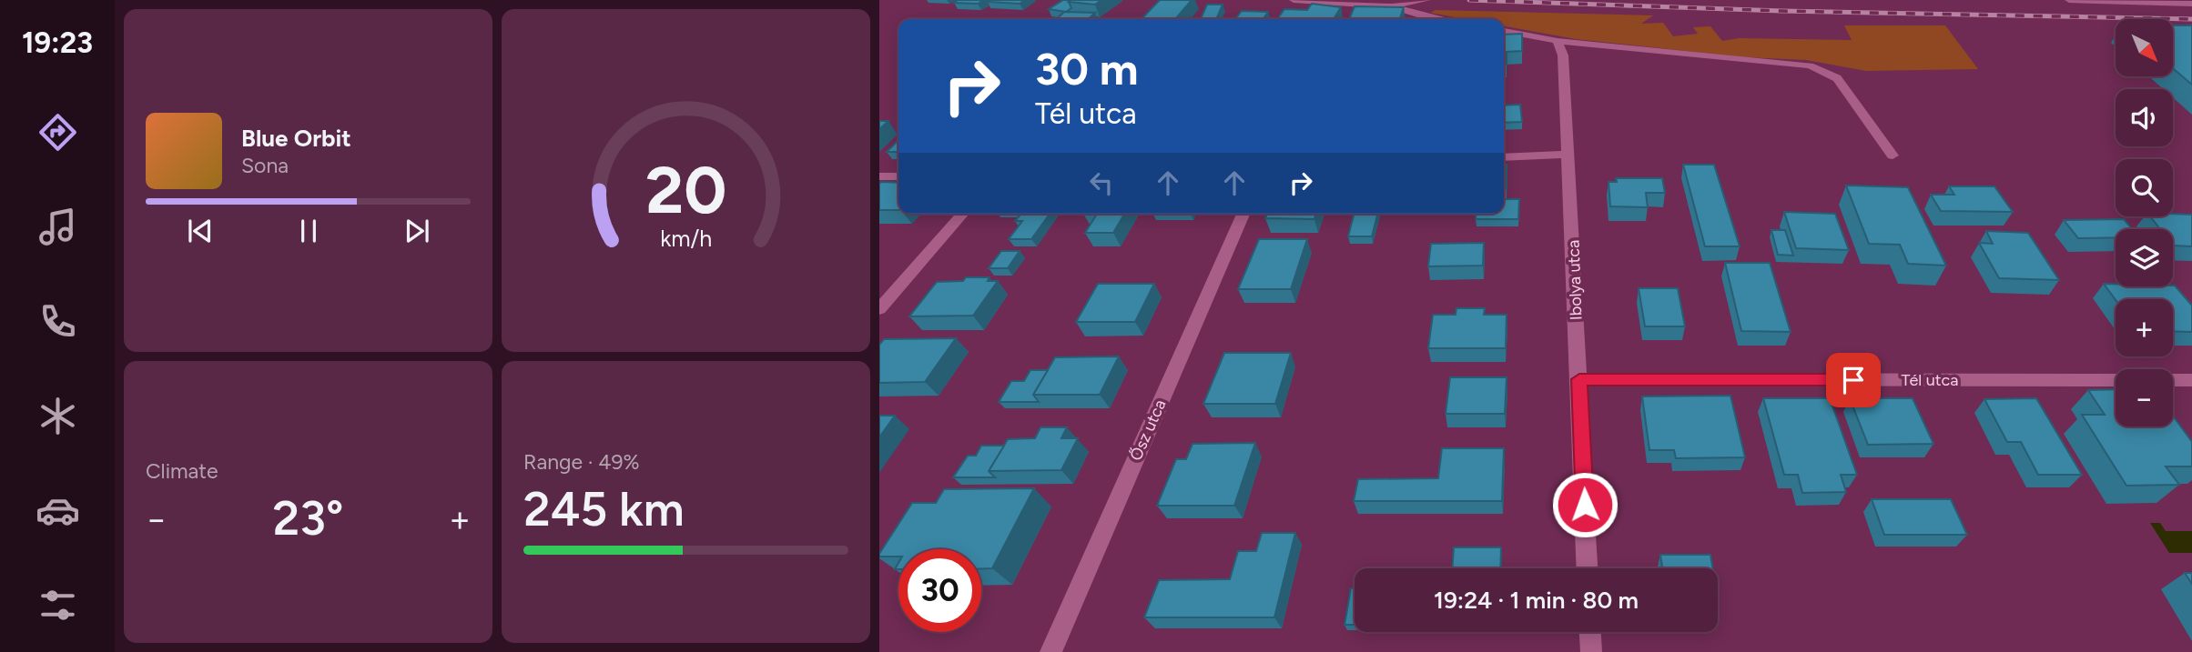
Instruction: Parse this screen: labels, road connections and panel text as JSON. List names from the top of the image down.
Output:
{
  "streets": {
    "street": ["Ibolya utca", "Tél utca", "Ősz utca"]
  },
  "crossings": [
    ["Ibolya utca", "Tél utca"]
  ],
  "north": "bottom right",
  "page": {
    "tabs": "19:23",
    "map_buttons": ["+", "−"],
    "turn": ["30 m", "Tél utca"],
    "song": ["Blue Orbit", "Sona"],
    "tile": [
      "Climate",
      ["Range · 49%", "245 km"]
    ],
    "heat": ["−", "23°", "+"],
    "limit": "30",
    "trip": "19:24 · 1 min · 80 m",
    "gauge": ["20", "km/h"]
  }
}
